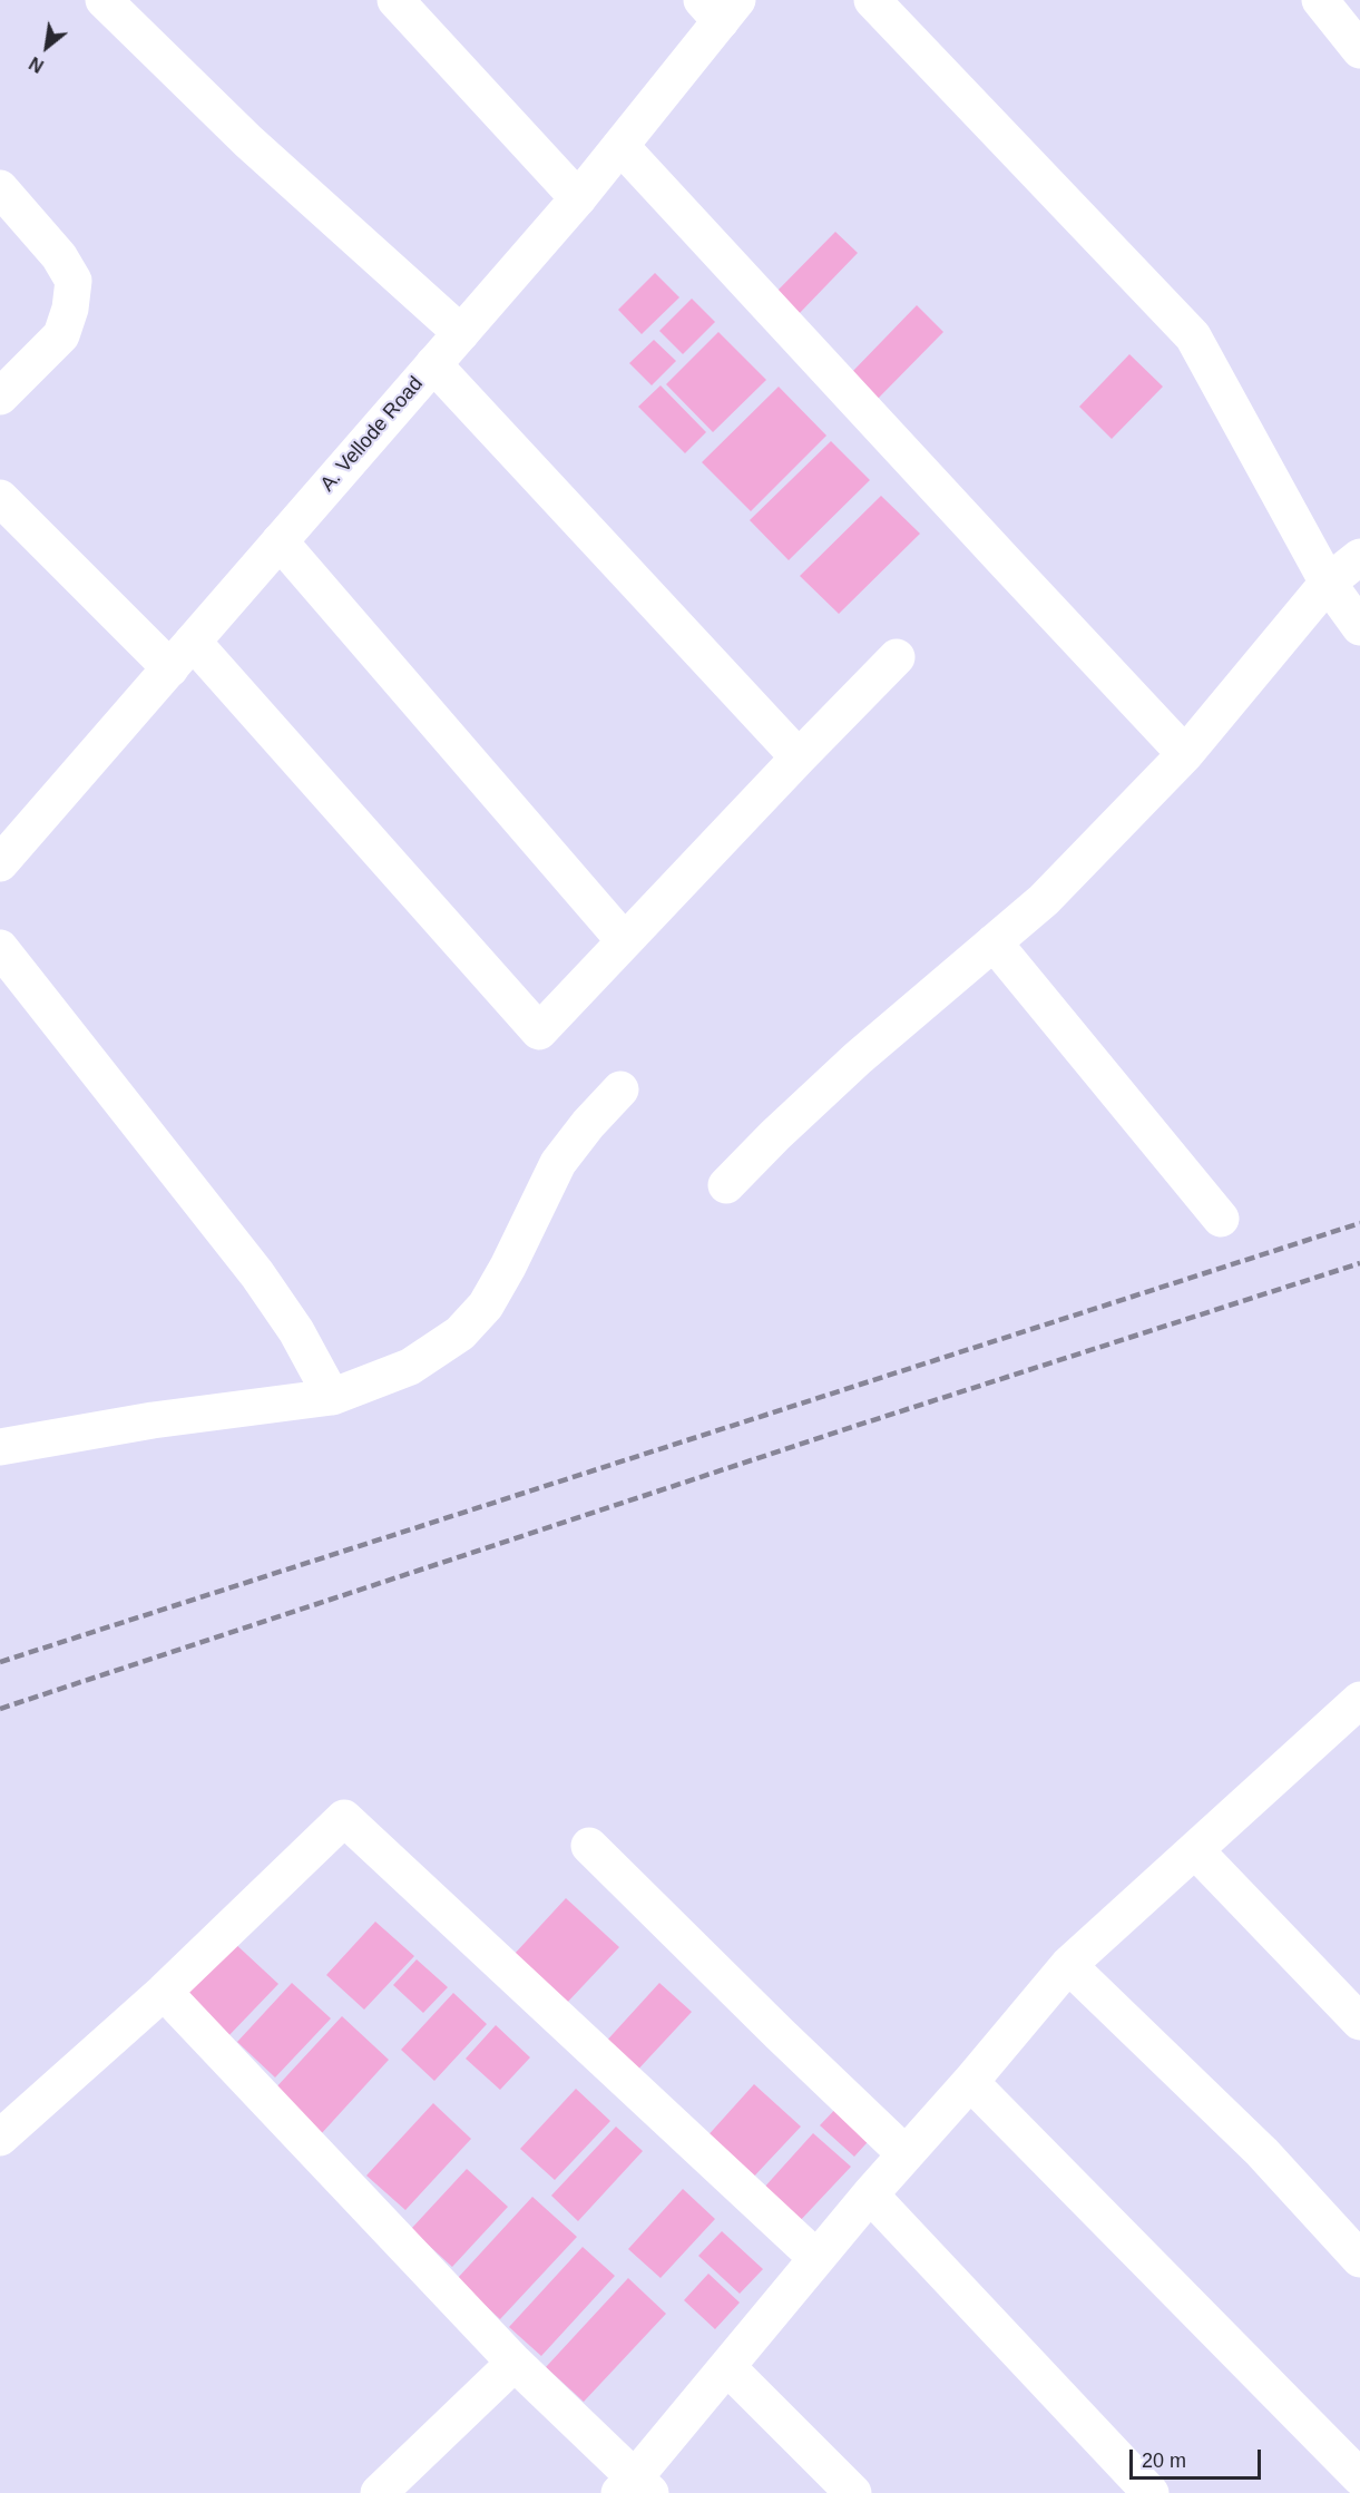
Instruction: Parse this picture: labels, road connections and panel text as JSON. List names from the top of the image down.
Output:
{
  "streets": {
    "street": ["A. Vellode Road"]
  },
  "scale_bar": "20 m",
  "north": "bottom left"
}
